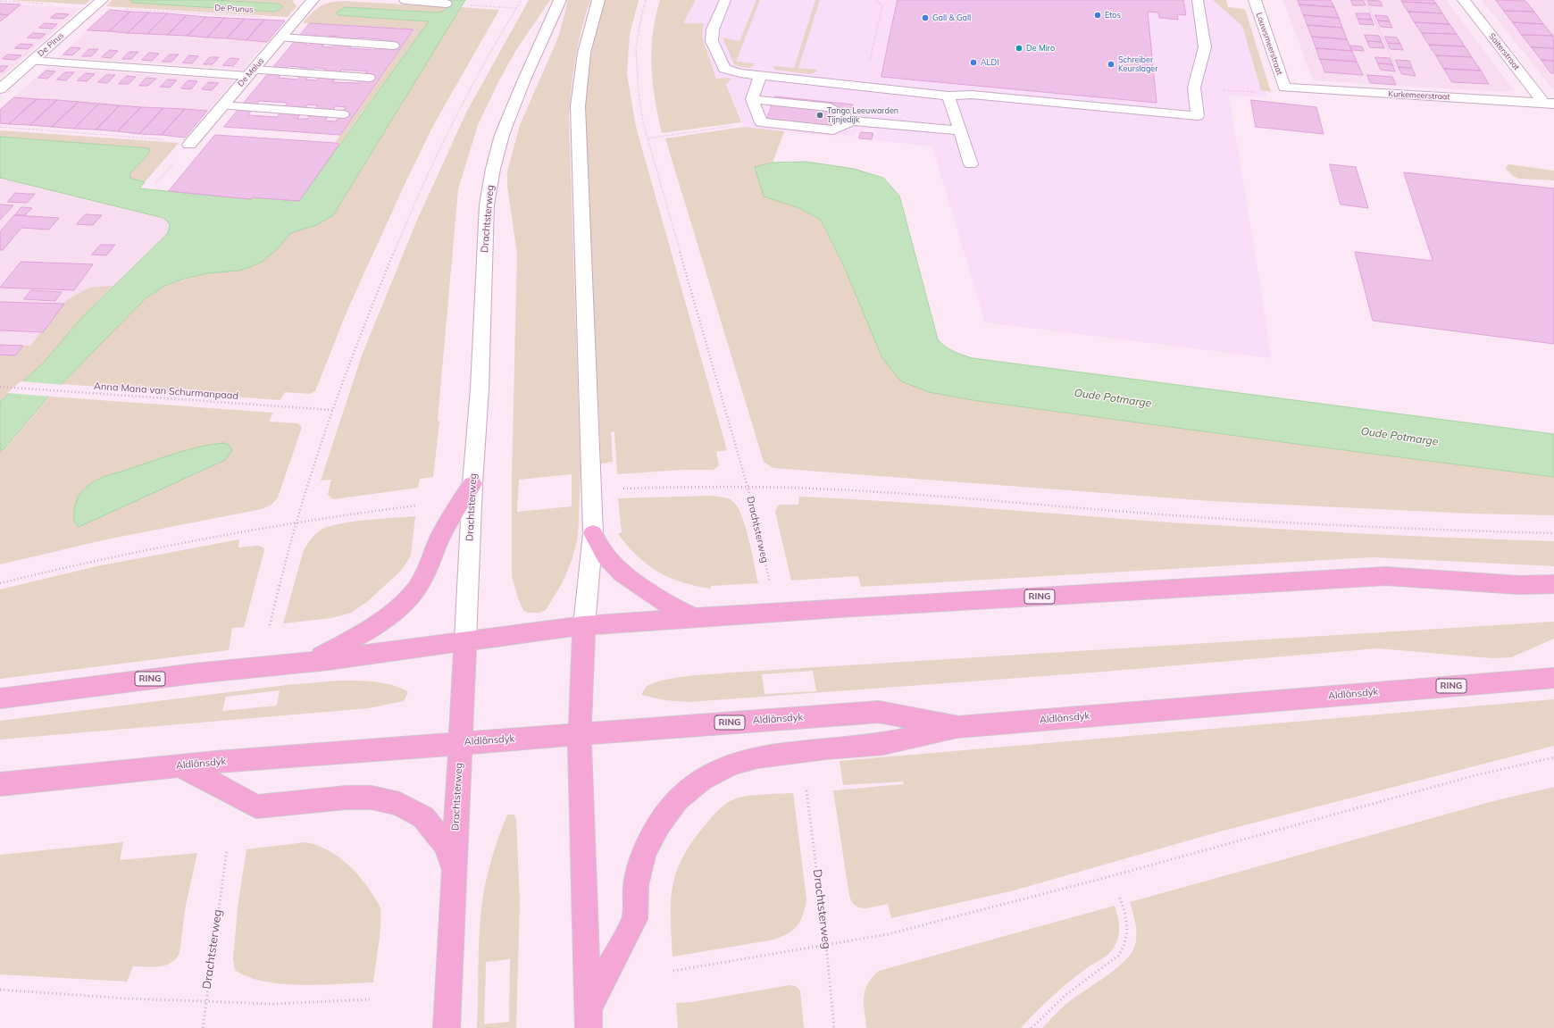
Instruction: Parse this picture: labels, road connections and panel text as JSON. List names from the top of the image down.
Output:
{
  "streets": {
    "main road": [
      "Louwsmeerstraat",
      "De Pirus",
      "Saiterstraat",
      "De Malus",
      "Kurkemeerstraat",
      "Drachtsterweg",
      "RING",
      "Aldlânsdyk"
    ],
    "path": ["De Prunus", "Anna Maria van Schurmanpaad"]
  },
  "crossings": [
    ["De Prunus", "De Pirus"],
    ["De Prunus", "De Malus"],
    ["Louwsmeerstraat", "Kurkemeerstraat"],
    ["Saiterstraat", "Kurkemeerstraat"],
    ["Drachtsterweg", "RING"],
    ["Drachtsterweg", "Aldlânsdyk"]
  ],
  "water": ["Oude Potmarge"],
  "places": [
    "Etos",
    "Gall & Gall",
    "De Miro",
    "ALDI",
    "Schreiber Keurslager",
    "Tango Leeuwarden Tijnjedijk"
  ]
}
